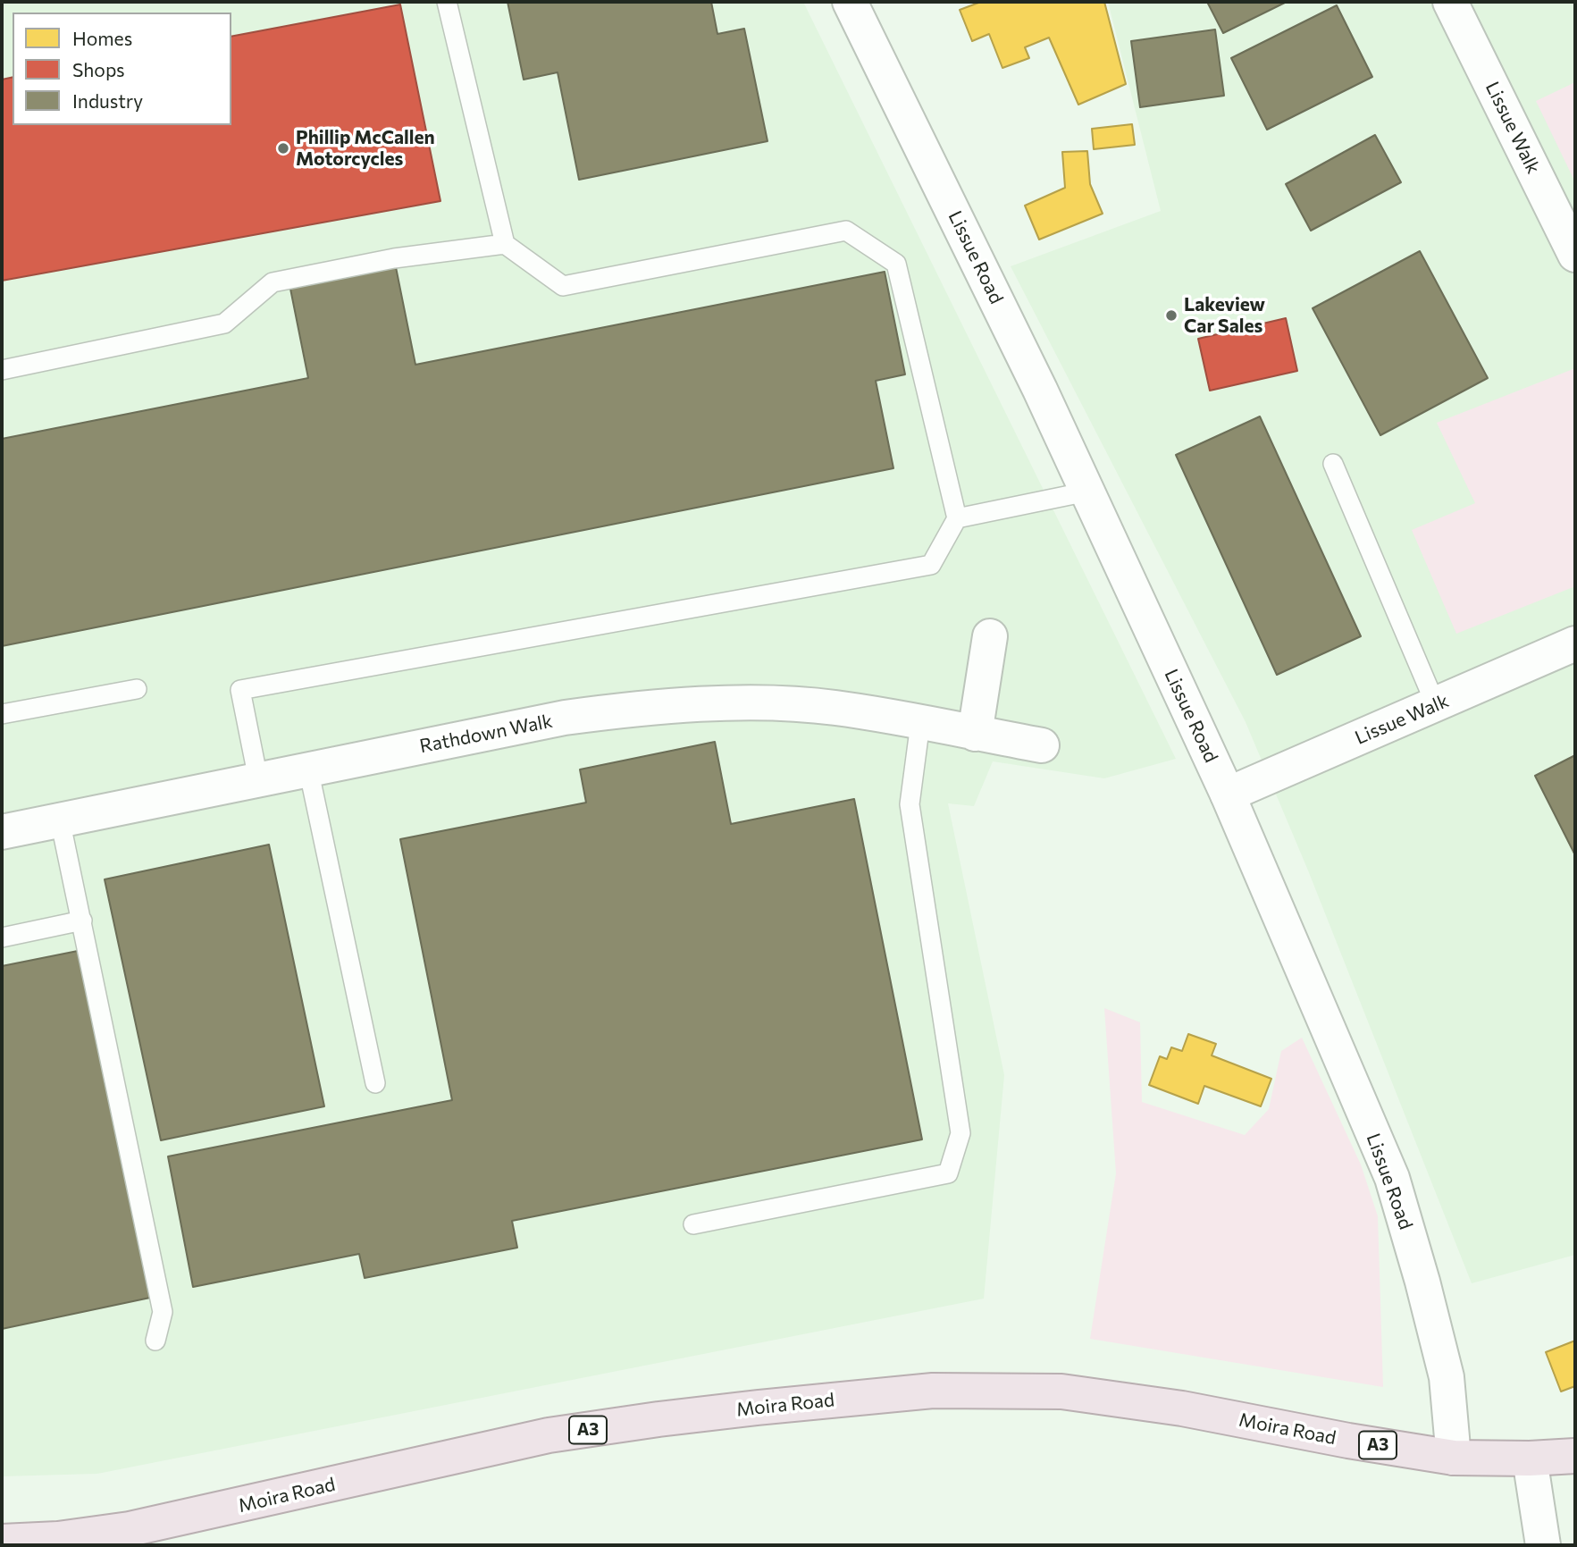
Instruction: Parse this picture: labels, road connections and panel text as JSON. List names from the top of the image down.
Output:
{
  "streets": {
    "highway": ["Moira Road", "A3"],
    "street": ["Lissue Walk", "Lissue Road", "Rathdown Walk"]
  },
  "crossings": [
    ["Lissue Walk", "Lissue Road"],
    ["Lissue Road", "Moira Road"]
  ],
  "places": ["Phillip McCallen Motorcycles", "Lakeview Car Sales"],
  "legend": ["Homes", "Shops", "Industry"]
}
